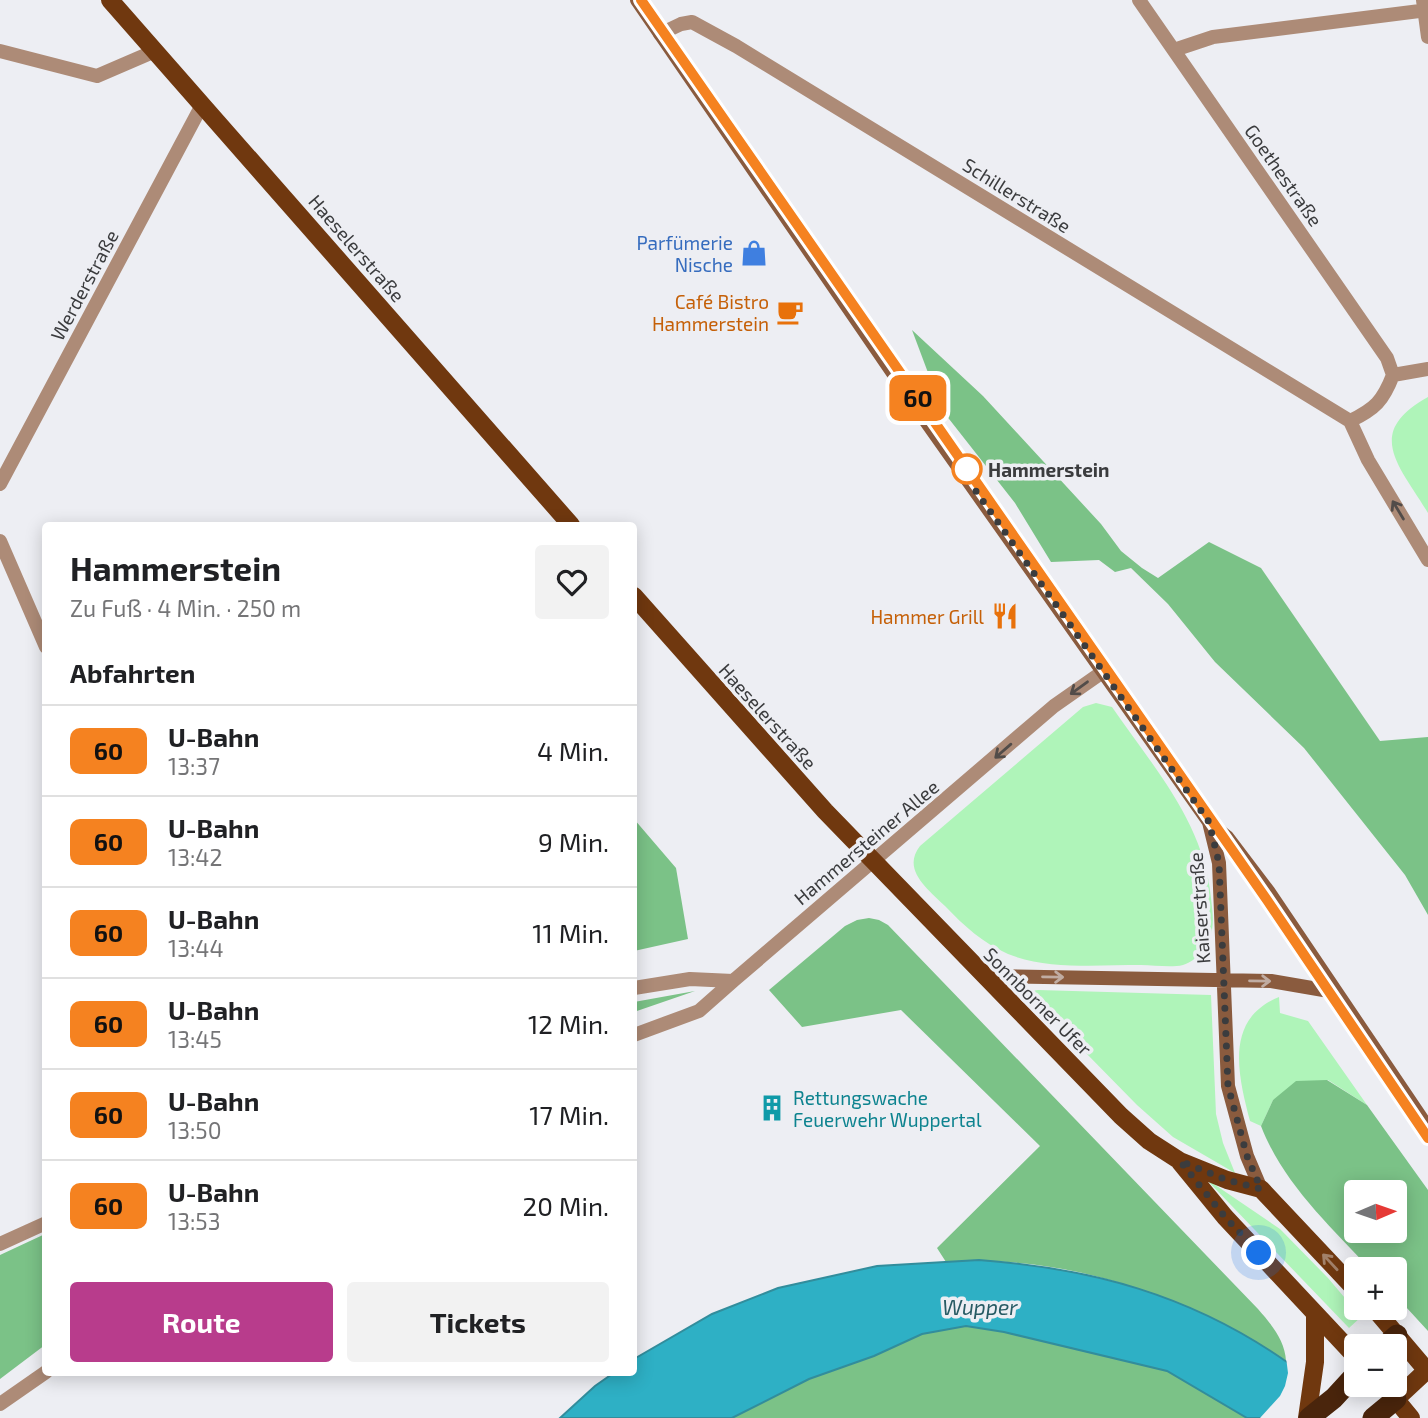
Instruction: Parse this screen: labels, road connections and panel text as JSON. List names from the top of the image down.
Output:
{
  "streets": {
    "main road": ["Haeselerstraße", "Kaiserstraße", "Sonnborner Ufer"],
    "street": [
      "Goethestraße",
      "Schillerstraße",
      "Werderstraße",
      "Hammersteiner Allee"
    ]
  },
  "crossings": [
    ["Schillerstraße", "Kaiserstraße"],
    ["Haeselerstraße", "Werderstraße"],
    ["Haeselerstraße", "Hammersteiner Allee"],
    ["Haeselerstraße", "Sonnborner Ufer"],
    ["Hammersteiner Allee", "Kaiserstraße"],
    ["Hammersteiner Allee", "Sonnborner Ufer"],
    ["Kaiserstraße", "Sonnborner Ufer"]
  ],
  "one_way": ["Hammersteiner Allee"],
  "water": ["Wupper"],
  "places": {
    "shop": ["Parfümerie Nische"],
    "cafe": ["Café Bistro Hammerstein"],
    "other": ["Hammerstein"],
    "restaurant": ["Hammer Grill"],
    "building": ["Rettungswache Feuerwehr Wuppertal"]
  },
  "lines": ["metro line 60"],
  "north": "right",
  "page": {
    "on_map": "60",
    "heading": [
      ["Hammerstein", "Zu Fuß · 4 Min. · 250 m"],
      "Abfahrten"
    ],
    "list": [
      {
        "mark": "60",
        "name": "U-Bahn",
        "note": "13:37",
        "value": "4 Min."
      },
      {
        "mark": "60",
        "name": "U-Bahn",
        "note": "13:42",
        "value": "9 Min."
      },
      {
        "mark": "60",
        "name": "U-Bahn",
        "note": "13:44",
        "value": "11 Min."
      },
      {
        "mark": "60",
        "name": "U-Bahn",
        "note": "13:45",
        "value": "12 Min."
      },
      {
        "mark": "60",
        "name": "U-Bahn",
        "note": "13:50",
        "value": "17 Min."
      },
      {
        "mark": "60",
        "name": "U-Bahn",
        "note": "13:53",
        "value": "20 Min."
      }
    ],
    "map_buttons": ["+", "−"],
    "buttons": ["Route", "Tickets"]
  }
}
